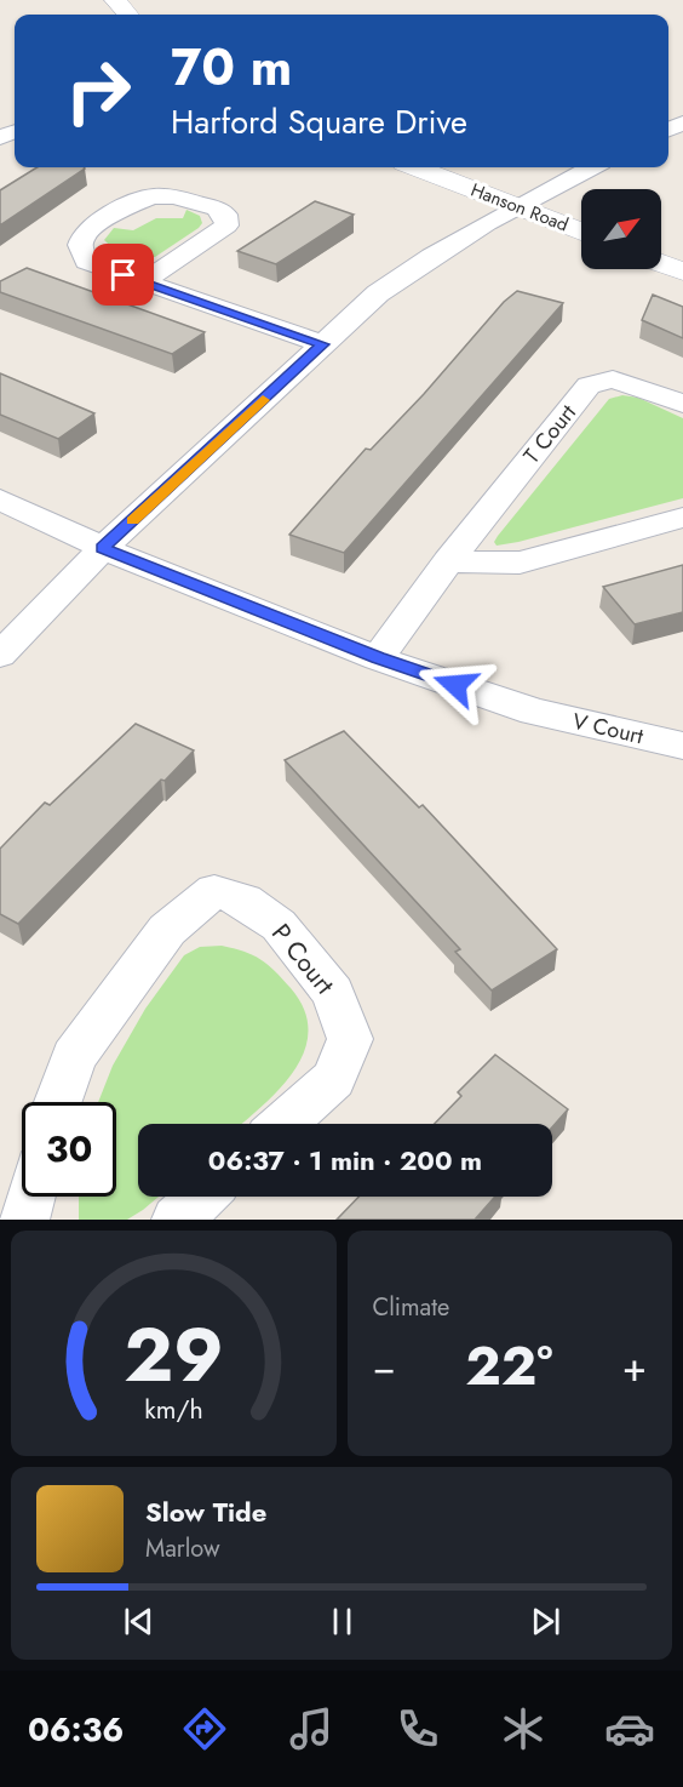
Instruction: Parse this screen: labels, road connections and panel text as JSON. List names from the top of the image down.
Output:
{
  "streets": {
    "street": [
      "Hanson Road",
      "T Court",
      "V Court",
      "P Court"
    ]
  },
  "crossings": [
    ["T Court", "V Court"]
  ],
  "north": "top right",
  "page": {
    "turn": ["70 m", "Harford Square Drive"],
    "limit": "30",
    "trip": "06:37 · 1 min · 200 m",
    "tile": "Climate",
    "heat": ["−", "22°", "+"],
    "song": ["Slow Tide", "Marlow"],
    "tabs": "06:36",
    "gauge": ["29", "km/h"]
  }
}
